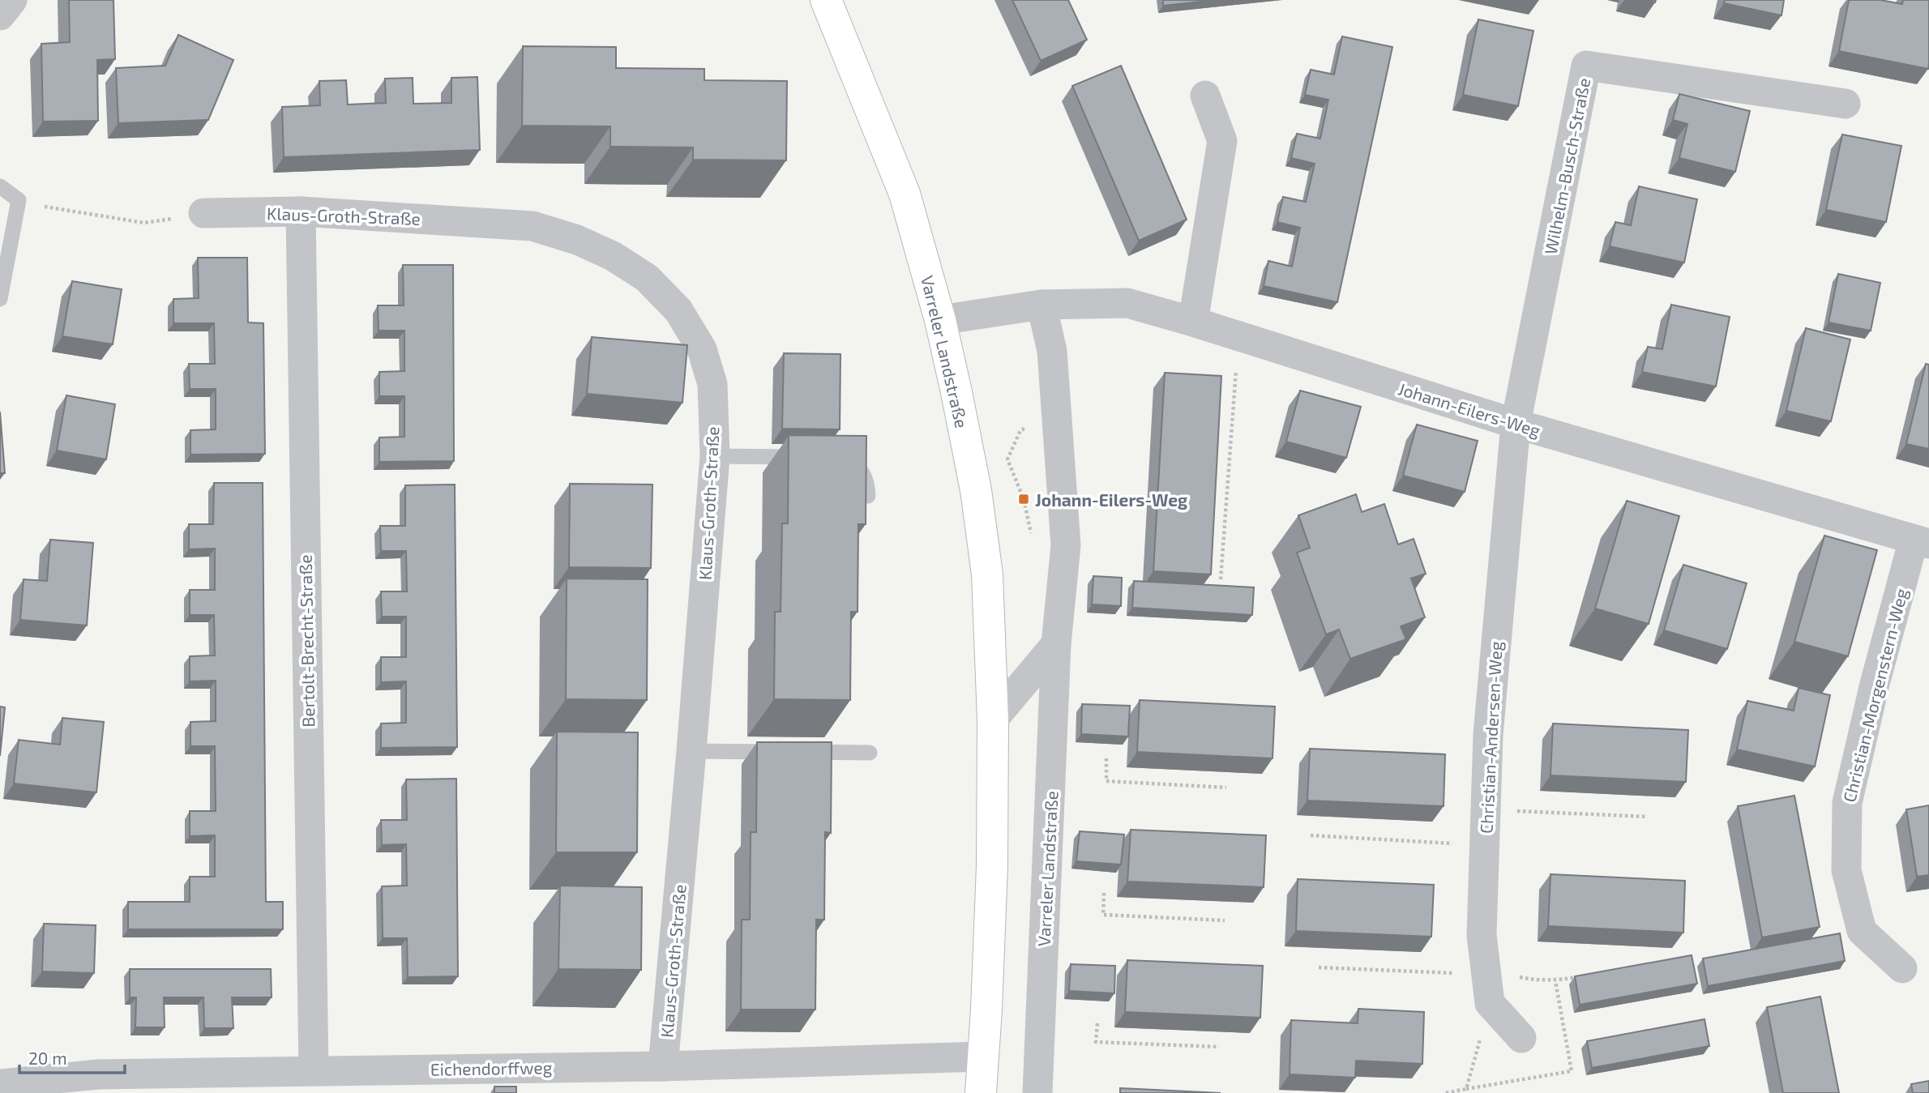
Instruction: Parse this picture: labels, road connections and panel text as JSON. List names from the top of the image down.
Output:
{
  "streets": {
    "main road": ["Varreler Landstraße"],
    "street": [
      "Wilhelm-Busch-Straße",
      "Klaus-Groth-Straße",
      "Johann-Eilers-Weg",
      "Bertolt-Brecht-Straße",
      "Christian-Morgenstern-Weg",
      "Christian-Andersen-Weg",
      "Eichendorffweg"
    ]
  },
  "crossings": [
    ["Wilhelm-Busch-Straße", "Johann-Eilers-Weg"],
    ["Wilhelm-Busch-Straße", "Christian-Andersen-Weg"],
    ["Klaus-Groth-Straße", "Bertolt-Brecht-Straße"],
    ["Klaus-Groth-Straße", "Eichendorffweg"],
    ["Varreler Landstraße", "Johann-Eilers-Weg"],
    ["Varreler Landstraße", "Eichendorffweg"],
    ["Johann-Eilers-Weg", "Christian-Morgenstern-Weg"],
    ["Johann-Eilers-Weg", "Christian-Andersen-Weg"],
    ["Bertolt-Brecht-Straße", "Eichendorffweg"]
  ],
  "places": {
    "transit": ["Johann-Eilers-Weg"]
  },
  "scale_bar": "20 m"
}
